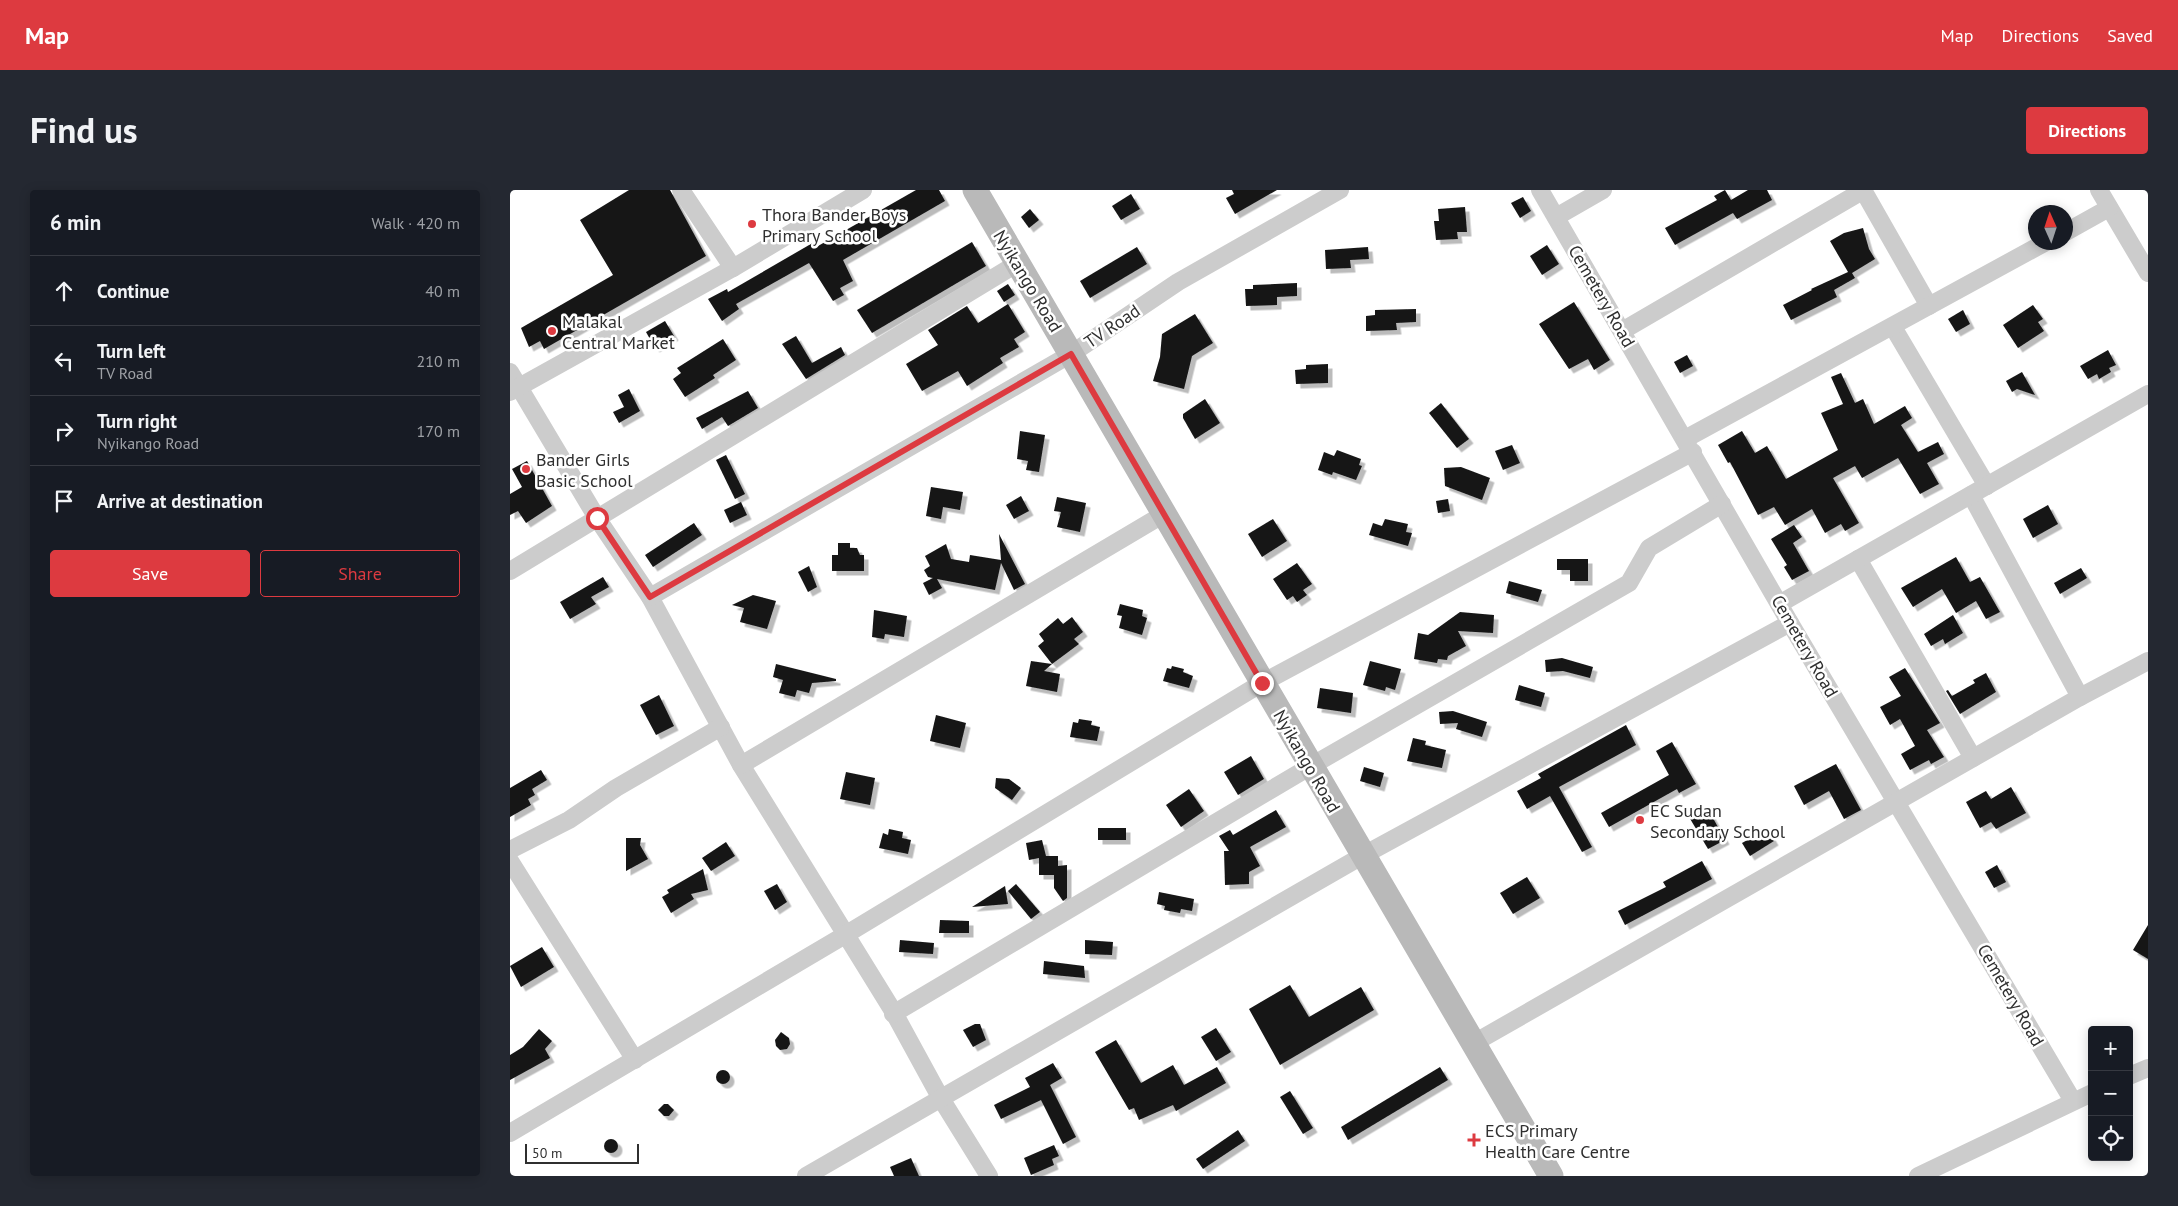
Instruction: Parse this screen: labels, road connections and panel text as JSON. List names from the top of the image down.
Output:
{
  "streets": {
    "street": ["Nyikango Road", "Cemetery Road", "TV Road"]
  },
  "crossings": [
    ["Nyikango Road", "TV Road"]
  ],
  "places": {
    "other": [
      "Thora Bander Boys Primary School",
      "Malakal Central Market",
      "Bander Girls Basic School",
      "EC Sudan Secondary School"
    ],
    "health": ["ECS Primary Health Care Centre"]
  },
  "scale_bar": "50 m",
  "north": "top",
  "page": {
    "header": "Map",
    "nav": ["Map", "Directions", "Saved"],
    "title": "Find us",
    "buttons": [
      "Directions",
      ["Save", "Share"]
    ],
    "heading": ["6 min", "Walk · 420 m"],
    "list": [
      ["Continue", "40 m"],
      ["Turn left", "TV Road", "210 m"],
      ["Turn right", "Nyikango Road", "170 m"],
      "Arrive at destination"
    ],
    "map_buttons": ["+", "−"],
    "scale": "50 m"
  }
}
